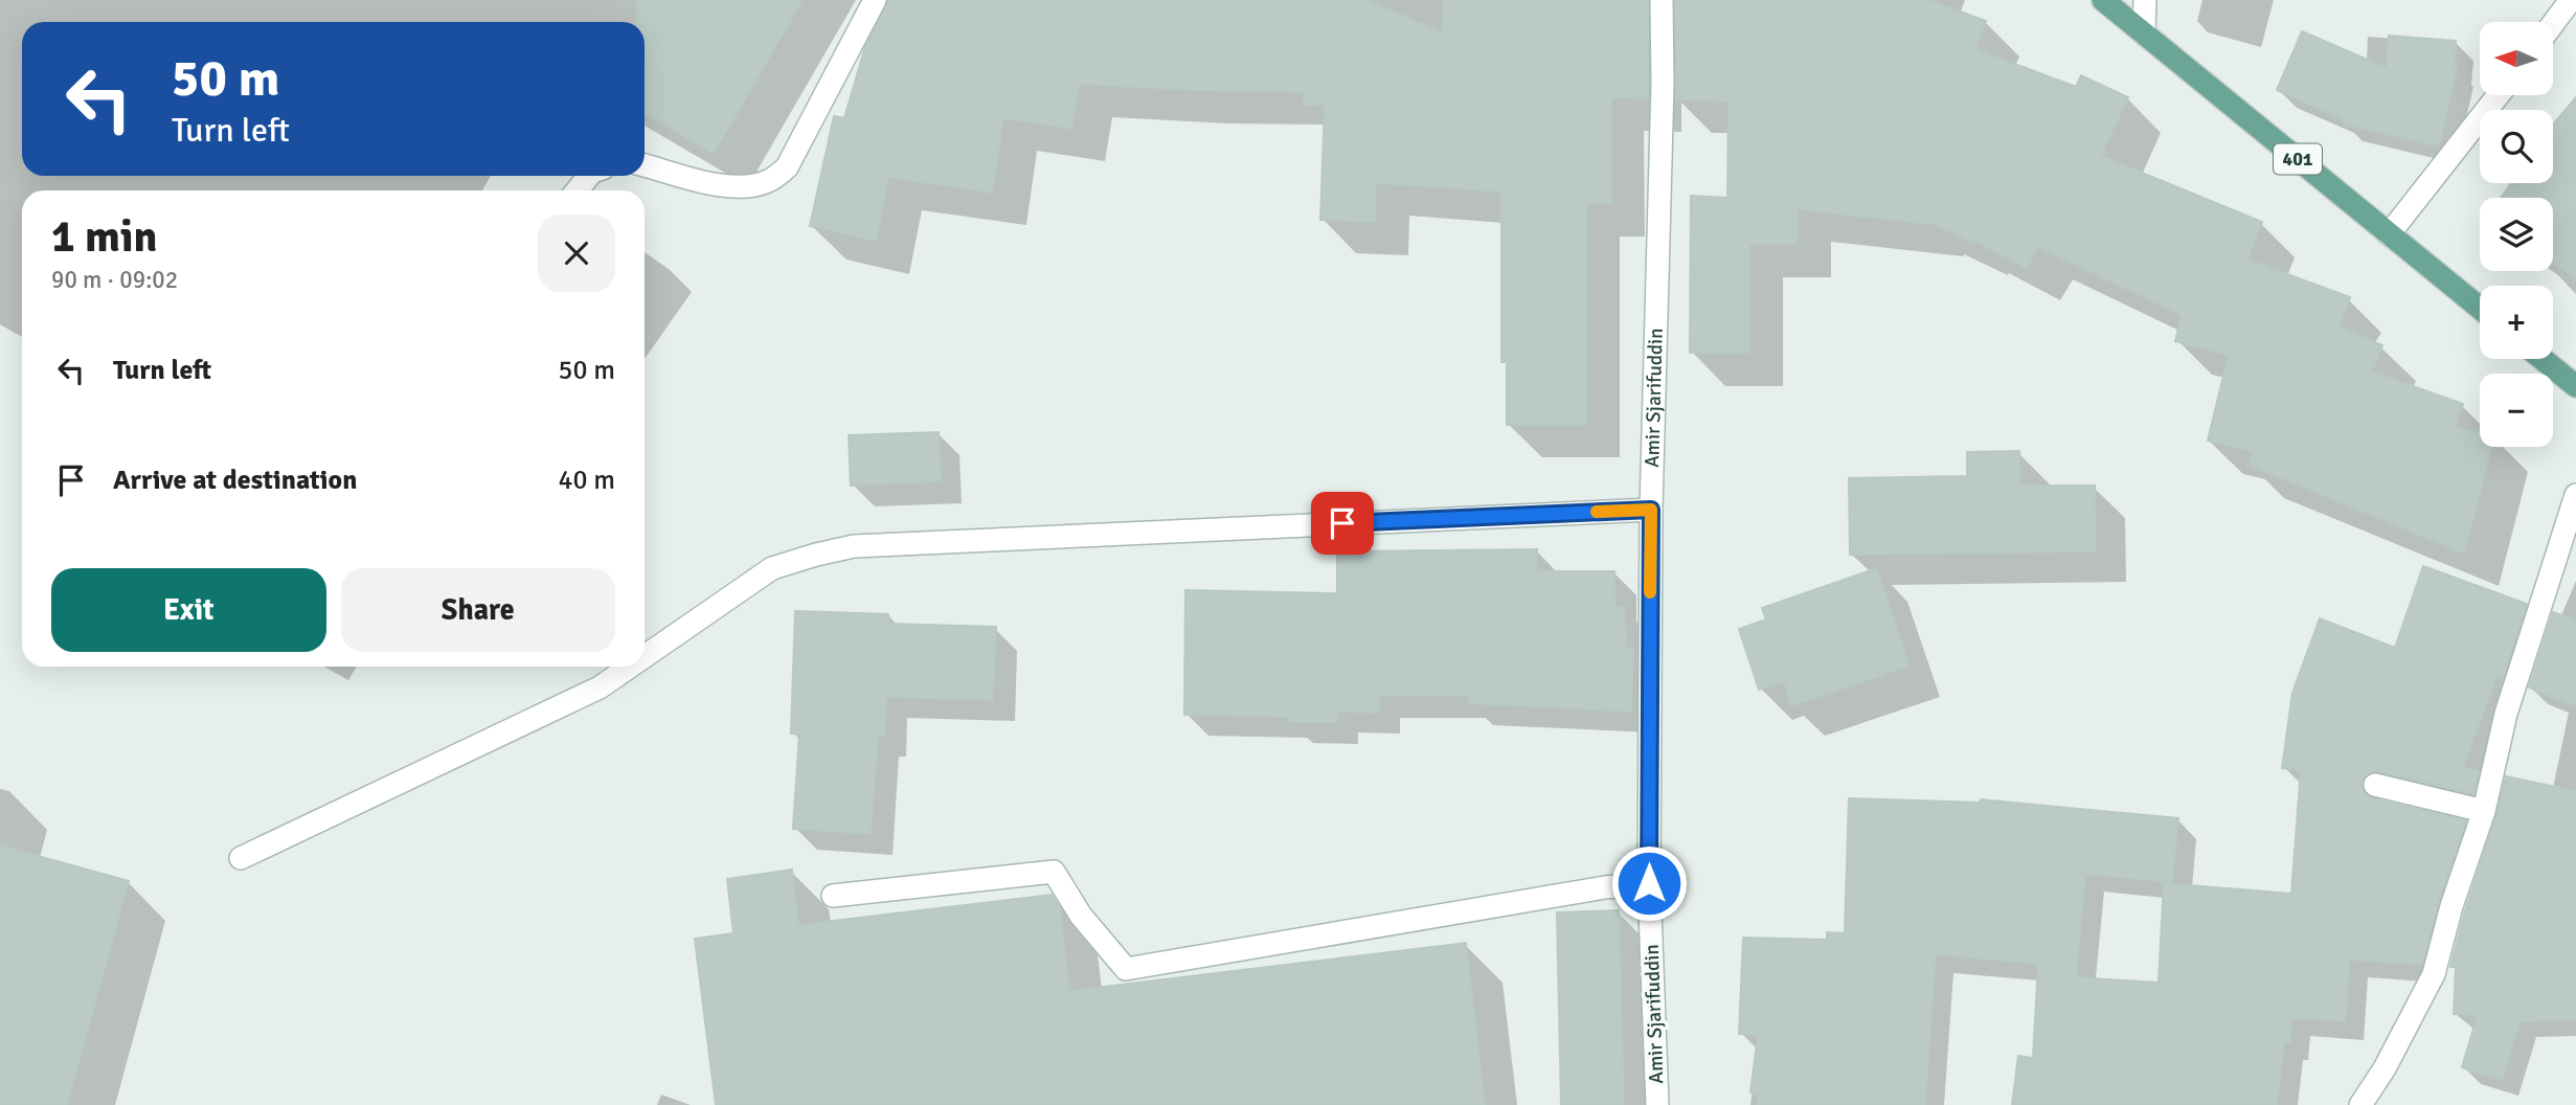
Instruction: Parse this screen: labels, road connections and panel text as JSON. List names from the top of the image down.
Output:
{
  "streets": {
    "main road": ["401", "Amir Sjarifuddin"]
  },
  "north": "left",
  "page": {
    "map_buttons": ["+", "−"],
    "turn": ["50 m", "Turn left"],
    "heading": ["1 min", "90 m · 09:02"],
    "list": [
      {
        "name": "Turn left",
        "value": "50 m"
      },
      {
        "name": "Arrive at destination",
        "value": "40 m"
      }
    ],
    "buttons": ["Exit", "Share"]
  }
}
